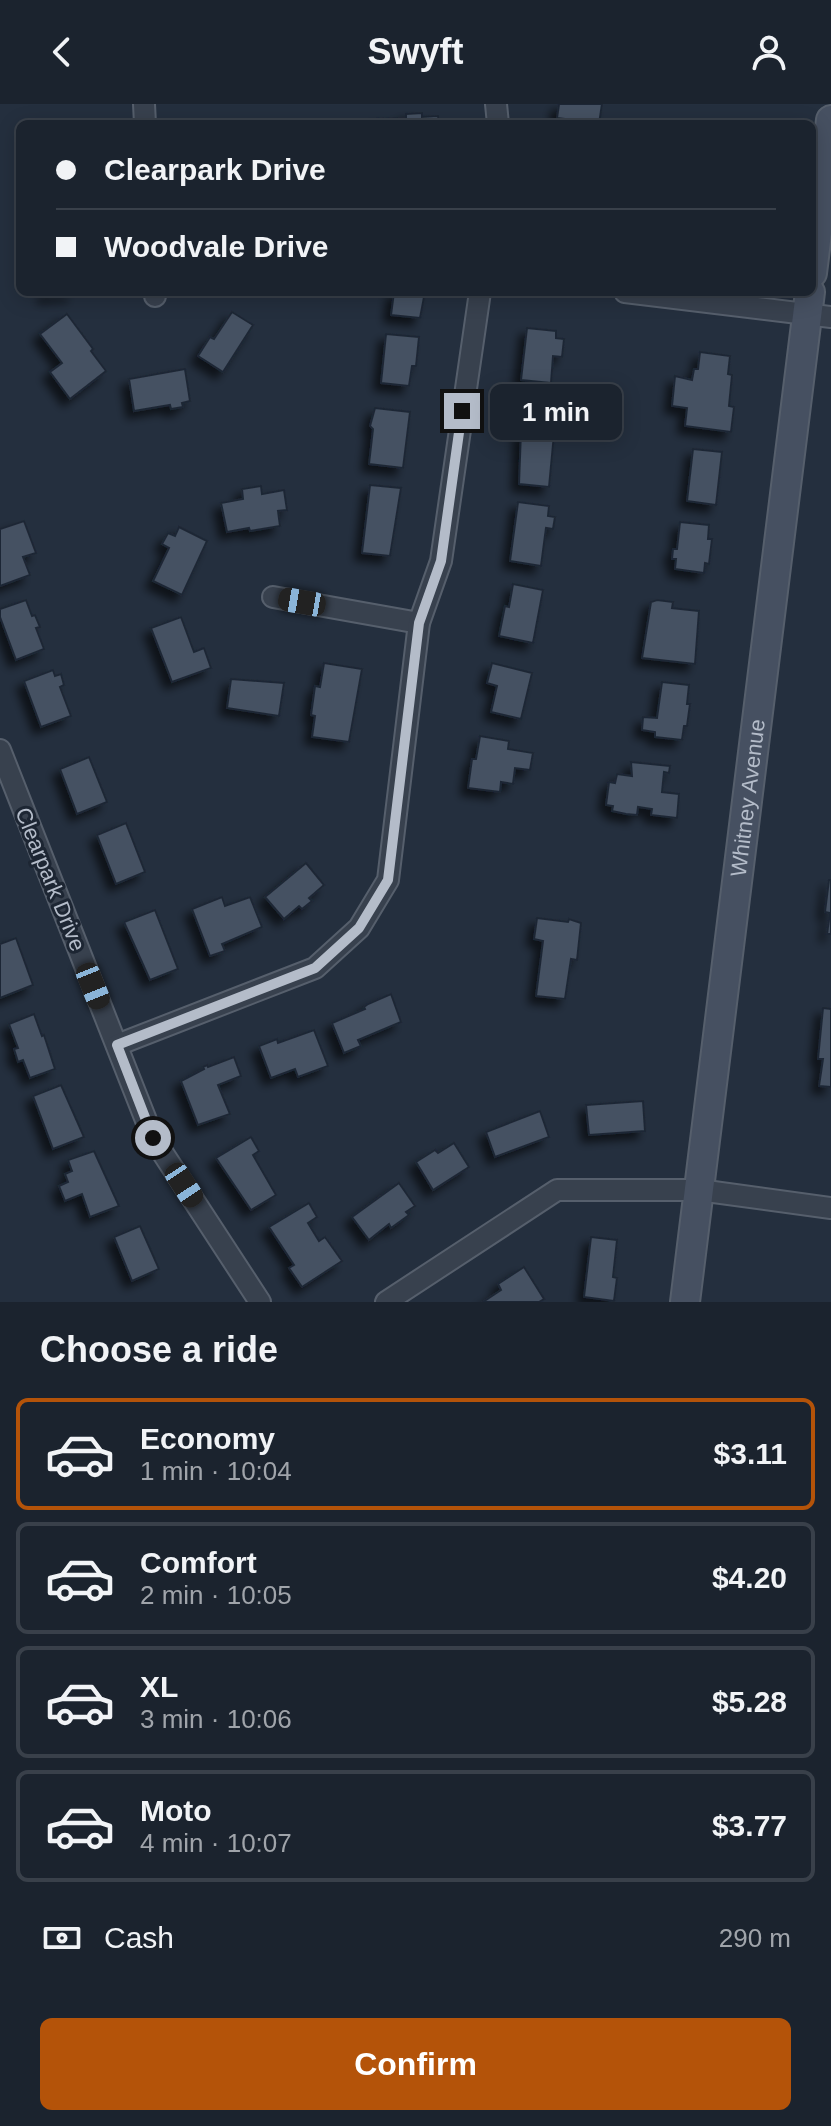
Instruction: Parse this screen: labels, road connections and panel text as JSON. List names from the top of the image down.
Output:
{
  "streets": {
    "main road": ["Whitney Avenue"],
    "street": ["Clearpark Drive"]
  },
  "page": {
    "header": "Swyft",
    "banner": ["Clearpark Drive", "Woodvale Drive"],
    "bubble": "1 min",
    "heading": "Choose a ride",
    "list": [
      {
        "name": "Economy",
        "note": "1 min · 10:04",
        "value": "$3.11"
      },
      {
        "name": "Comfort",
        "note": "2 min · 10:05",
        "value": "$4.20"
      },
      {
        "name": "XL",
        "note": "3 min · 10:06",
        "value": "$5.28"
      },
      {
        "name": "Moto",
        "note": "4 min · 10:07",
        "value": "$3.77"
      }
    ],
    "pay": ["Cash", "290 m"],
    "buttons": "Confirm"
  }
}
